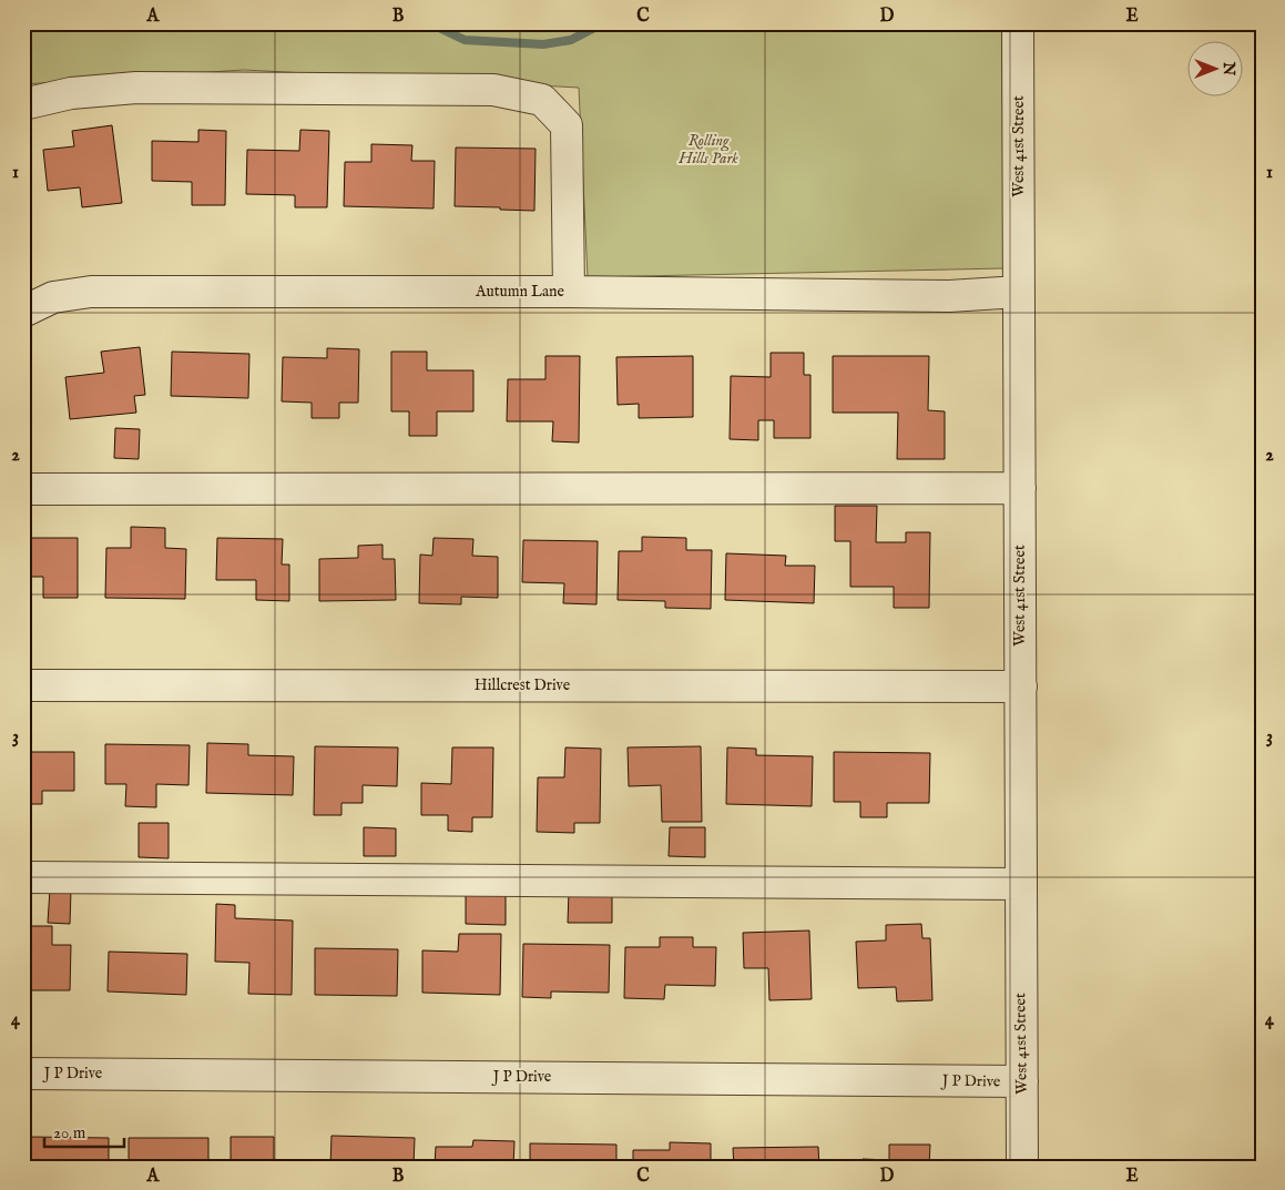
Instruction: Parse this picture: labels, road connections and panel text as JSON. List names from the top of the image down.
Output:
{
  "streets": {
    "street": [
      "West 41st Street",
      "Autumn Lane",
      "Hillcrest Drive",
      "J P Drive"
    ]
  },
  "crossings": [
    ["West 41st Street", "Autumn Lane"],
    ["West 41st Street", "Hillcrest Drive"],
    ["West 41st Street", "J P Drive"]
  ],
  "parks": ["Rolling Hills Park"],
  "scale_bar": "20 m",
  "north": "right",
  "grid": {
    "columns": [
      "A",
      "B",
      "C",
      "D",
      "E"
    ],
    "rows": [
      "1",
      "2",
      "3",
      "4"
    ]
  }
}
